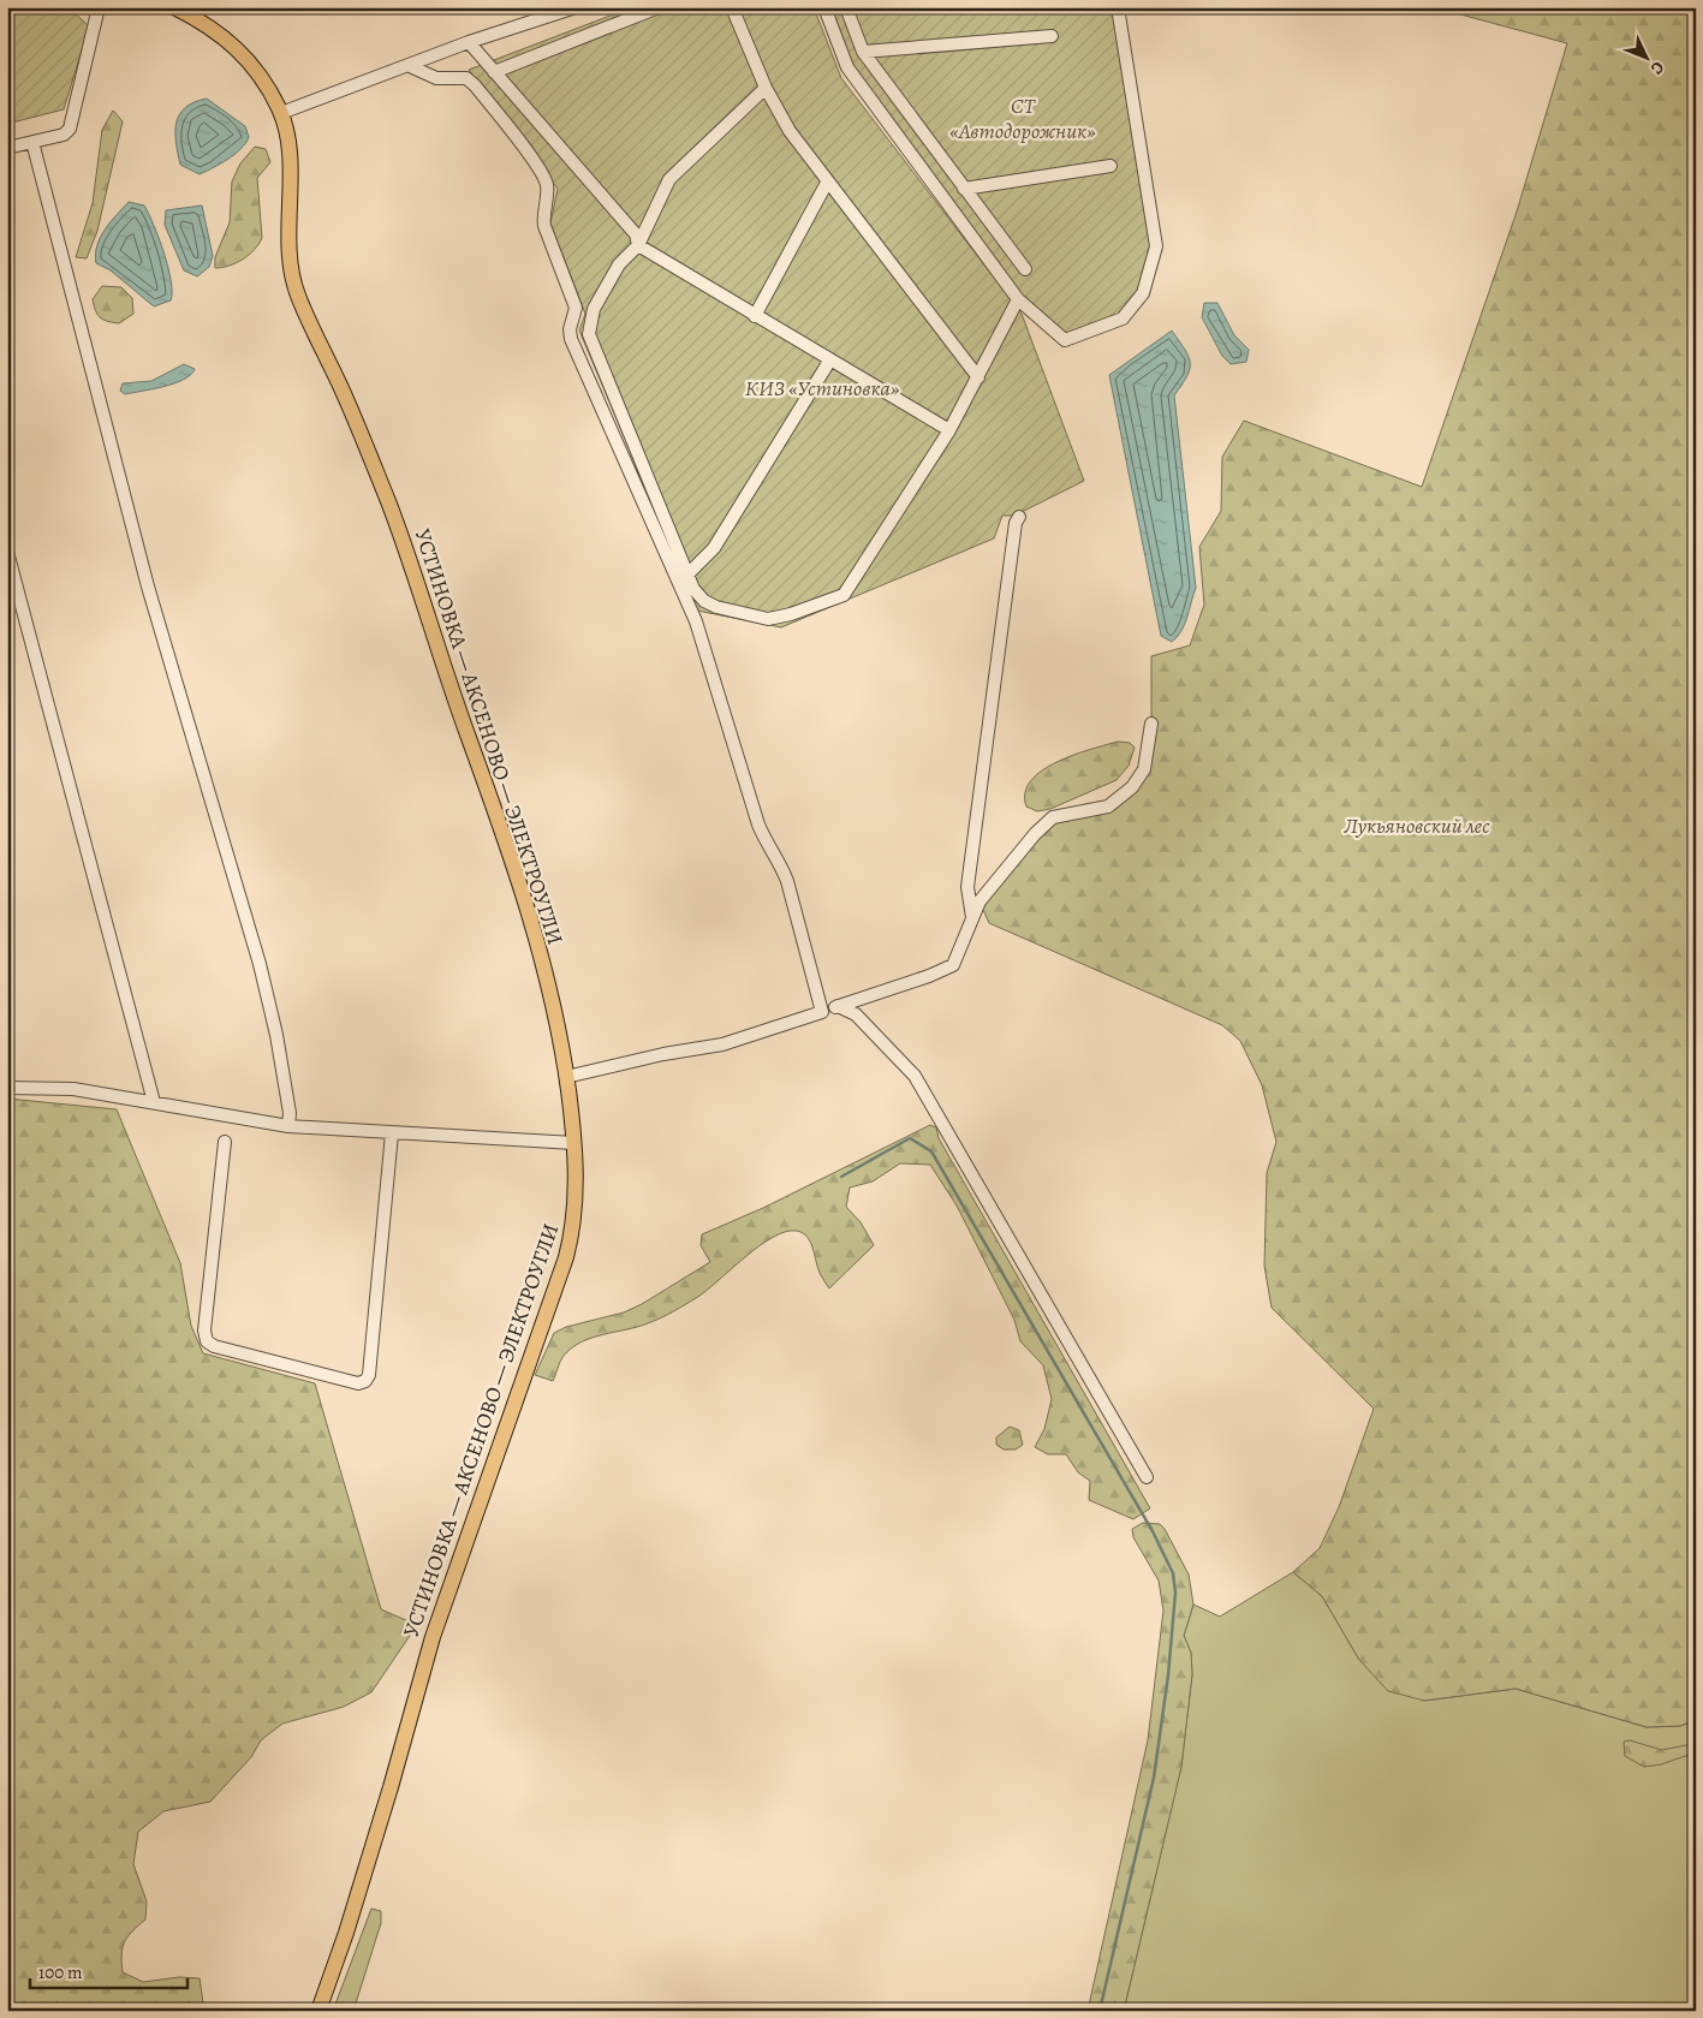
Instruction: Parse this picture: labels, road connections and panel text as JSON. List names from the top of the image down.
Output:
{
  "streets": {
    "main road": ["УСТИНОВКА — АКСЕНОВО — ЭЛЕКТРОУГЛИ"]
  },
  "parks": ["СТ «Автодорожник»", "КИЗ «Устиновка»", "Лукьяновский лес"],
  "scale_bar": "100 m",
  "north": "bottom right"
}
